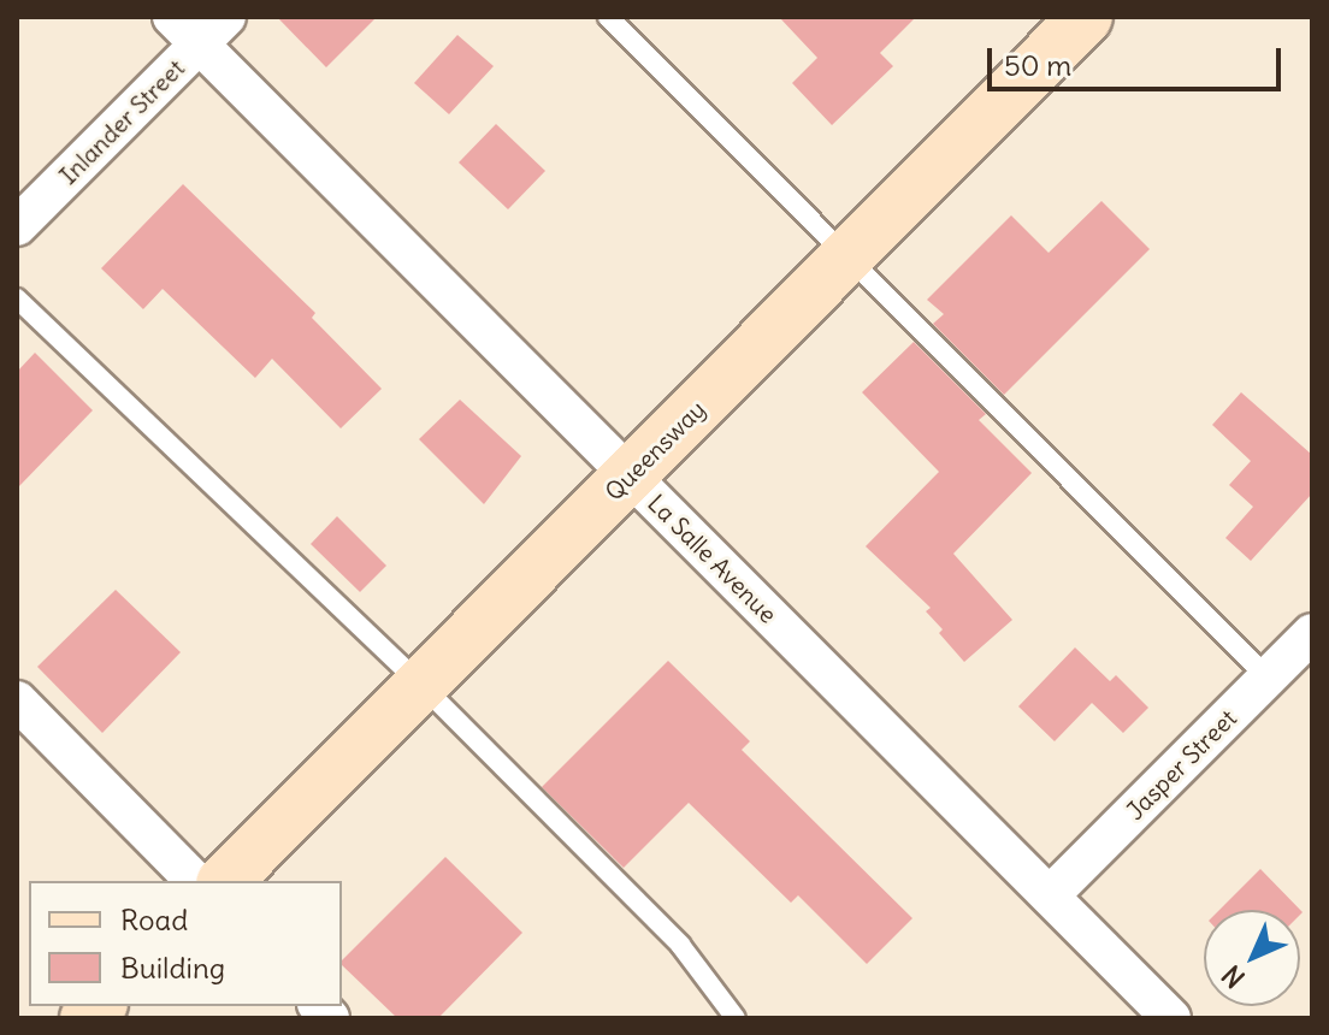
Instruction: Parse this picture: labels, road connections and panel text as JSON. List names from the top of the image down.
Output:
{
  "streets": {
    "main road": ["Queensway"],
    "street": ["Inlander Street", "La Salle Avenue", "Jasper Street"]
  },
  "crossings": [
    ["Inlander Street", "La Salle Avenue"],
    ["Queensway", "La Salle Avenue"],
    ["La Salle Avenue", "Jasper Street"]
  ],
  "legend": ["Road", "Building"],
  "scale_bar": "50 m",
  "north": "bottom left"
}
